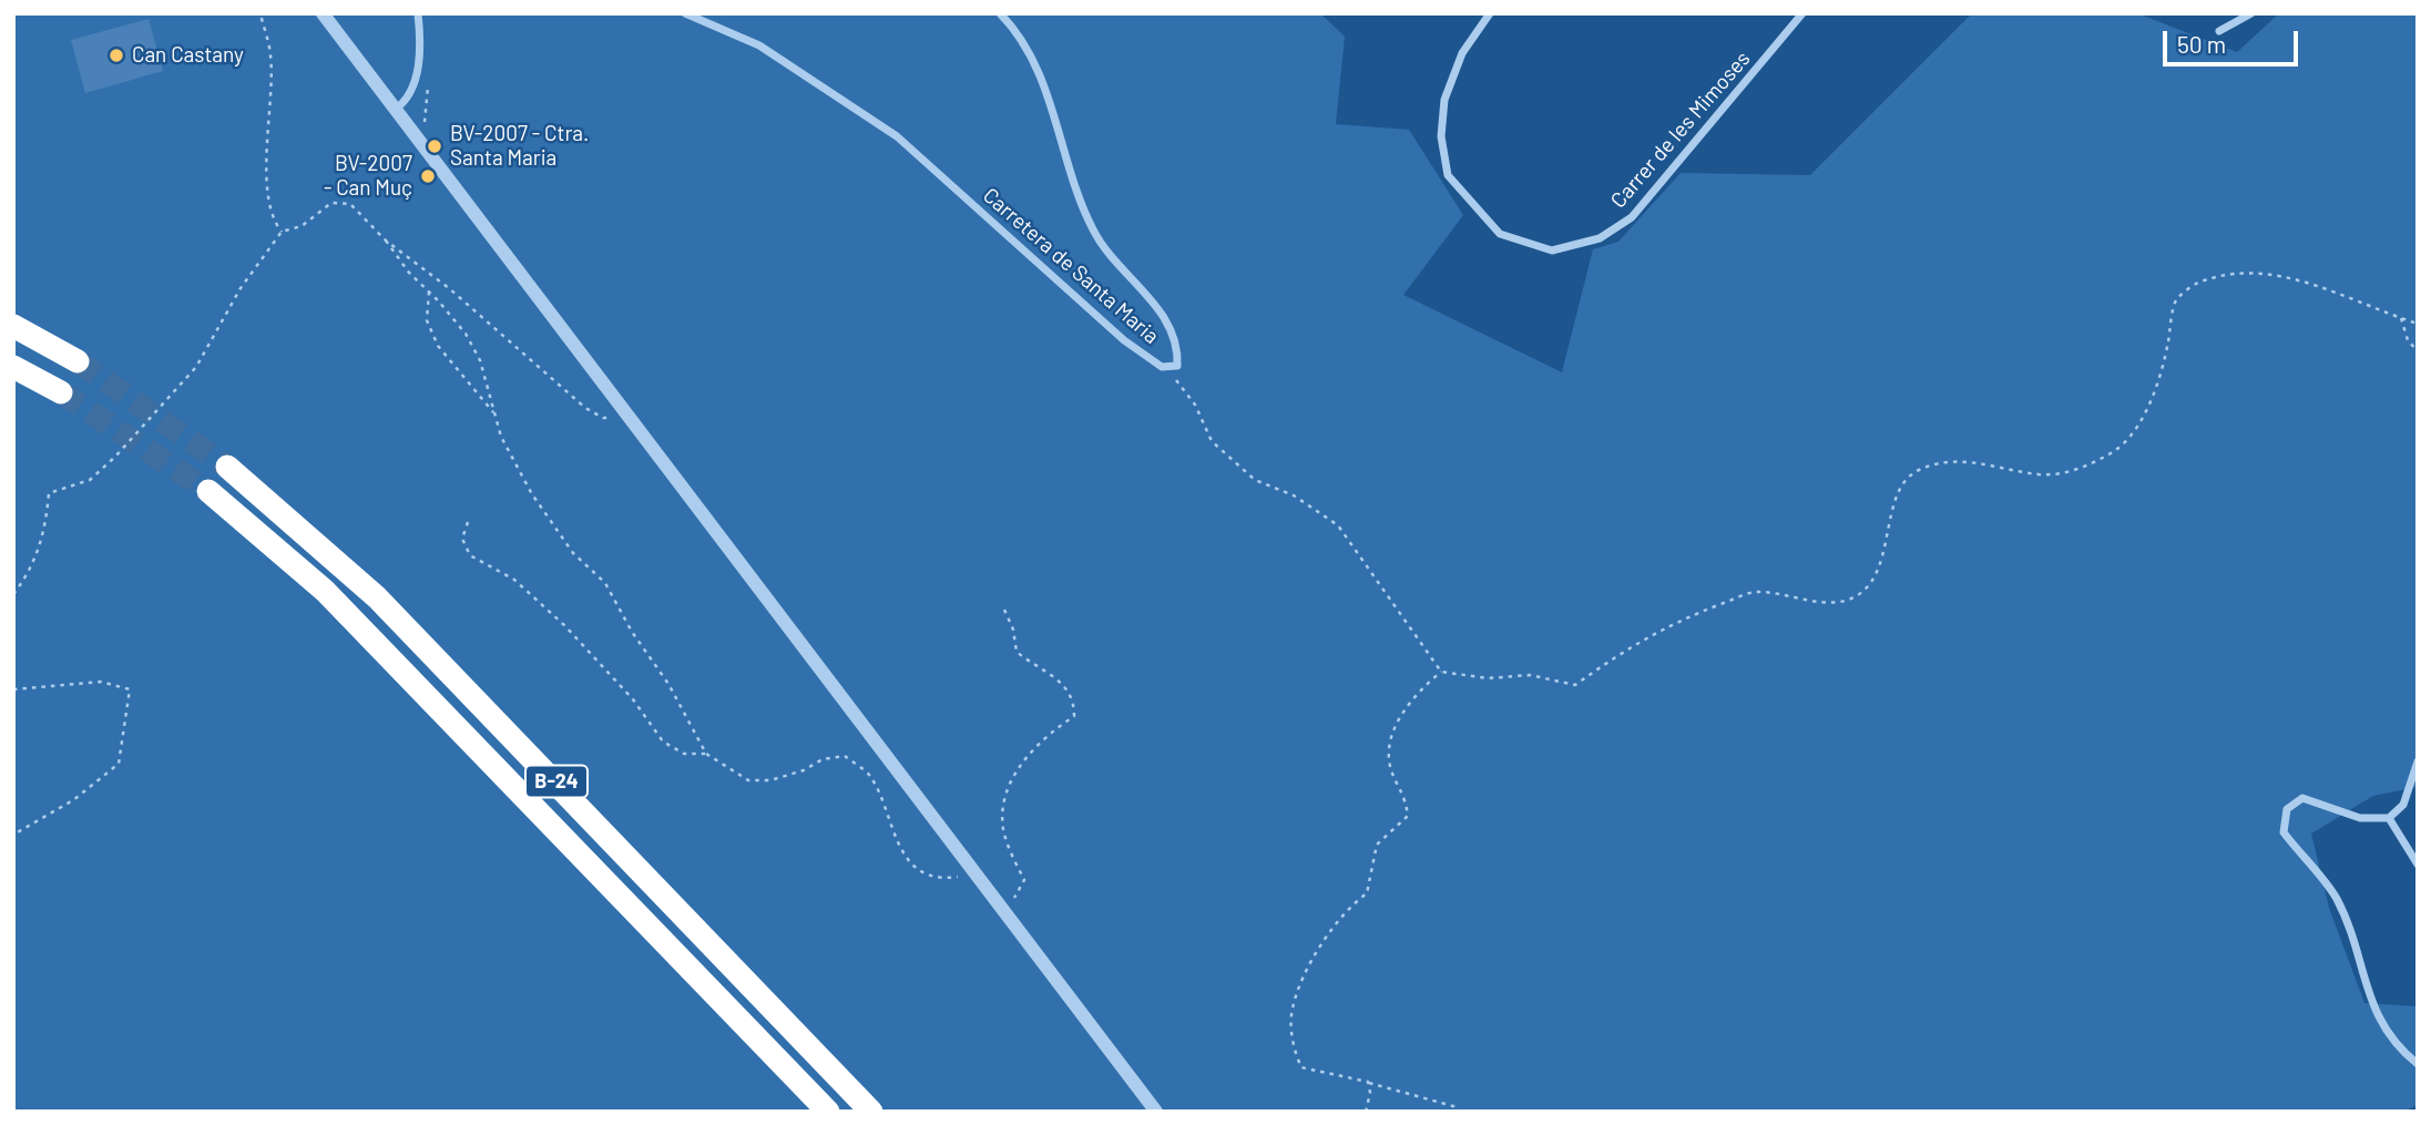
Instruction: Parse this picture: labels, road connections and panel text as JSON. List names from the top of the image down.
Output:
{
  "streets": {
    "highway": ["B-24"],
    "street": ["Carrer de les Mimoses", "Carretera de Santa Maria"]
  },
  "places": ["Can Castany", "BV-2007 - Ctra. Santa Maria", "BV-2007 - Can Muç"],
  "scale_bar": "50 m"
}
